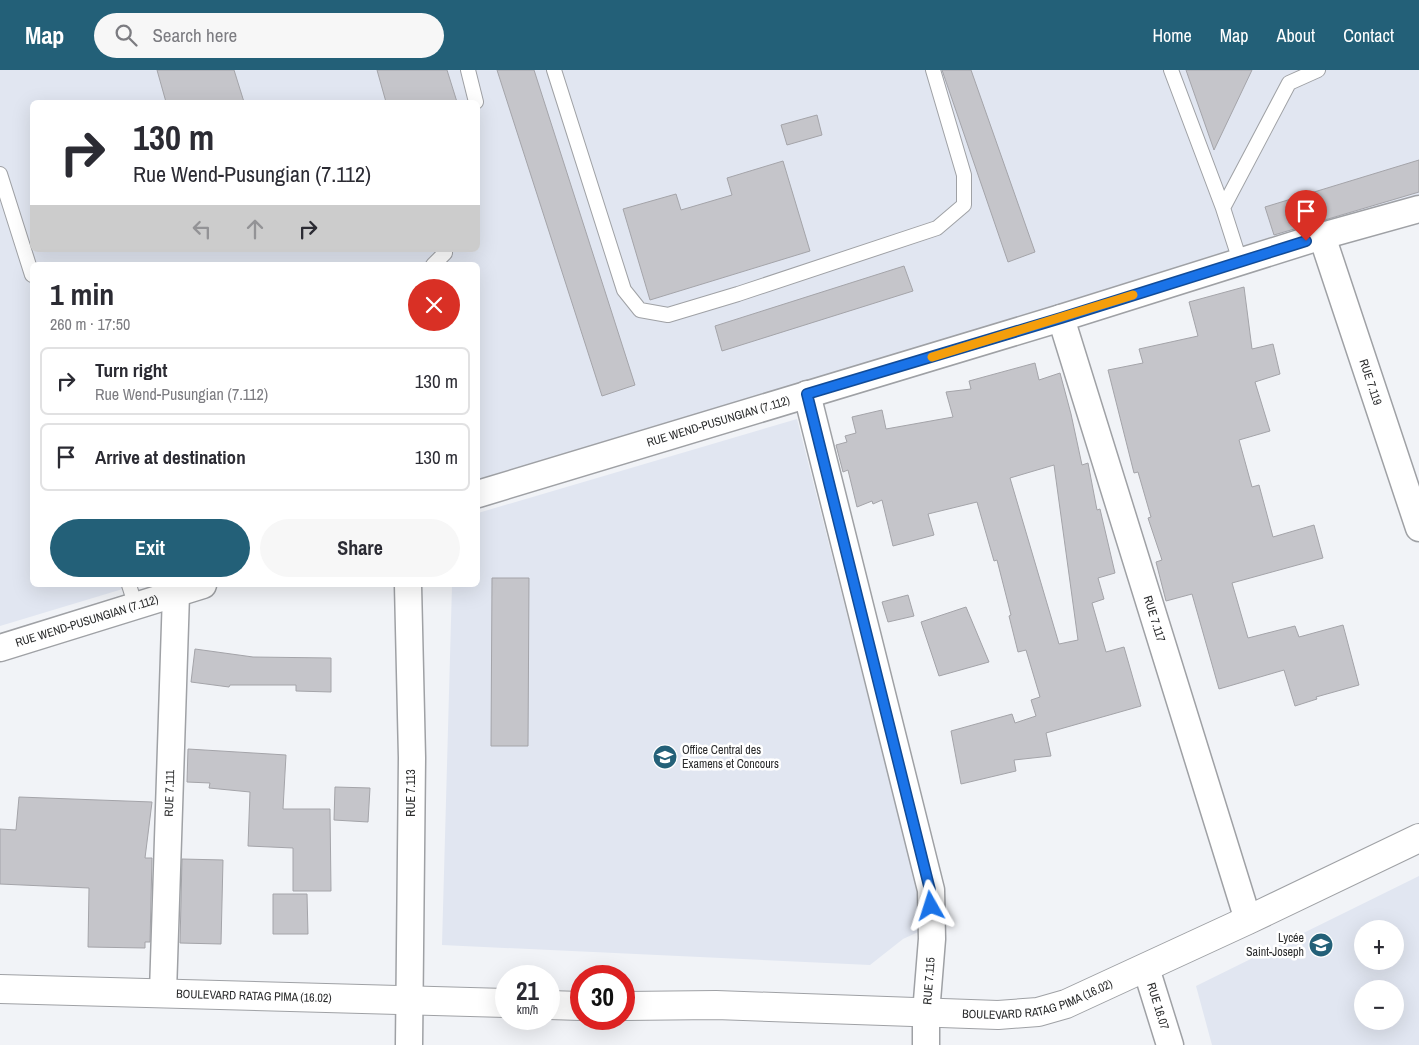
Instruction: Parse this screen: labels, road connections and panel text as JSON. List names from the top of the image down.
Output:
{
  "streets": {
    "street": [
      "RUE 7.119",
      "RUE WEND-PUSUNGIAN (7.112)",
      "RUE 7.117",
      "RUE 7.111",
      "RUE 7.113",
      "RUE 7.115",
      "BOULEVARD RATAG PIMA (16.02)",
      "RUE 16.07"
    ]
  },
  "crossings": [
    ["RUE 7.119", "RUE WEND-PUSUNGIAN (7.112)"],
    ["RUE WEND-PUSUNGIAN (7.112)", "RUE 7.117"],
    ["RUE WEND-PUSUNGIAN (7.112)", "RUE 7.111"],
    ["RUE WEND-PUSUNGIAN (7.112)", "RUE 7.115"],
    ["RUE 7.117", "BOULEVARD RATAG PIMA (16.02)"],
    ["RUE 7.111", "BOULEVARD RATAG PIMA (16.02)"],
    ["RUE 7.113", "BOULEVARD RATAG PIMA (16.02)"],
    ["RUE 7.115", "BOULEVARD RATAG PIMA (16.02)"],
    ["BOULEVARD RATAG PIMA (16.02)", "RUE 16.07"]
  ],
  "places": {
    "school or university": ["Office Central des Examens et Concours", "Lycée Saint-Joseph"]
  },
  "page": {
    "header": "Map",
    "search": "Search here",
    "nav": [
      "Home",
      "Map",
      "About",
      "Contact"
    ],
    "turn": ["130 m", "Rue Wend-Pusungian (7.112)"],
    "heading": ["1 min", "260 m · 17:50"],
    "list": [
      {
        "name": "Turn right",
        "note": "Rue Wend-Pusungian (7.112)",
        "value": "130 m"
      },
      {
        "name": "Arrive at destination",
        "value": "130 m"
      }
    ],
    "buttons": ["Exit", "Share"],
    "map_buttons": ["+", "−"],
    "speed": "21 km/h",
    "limit": "30"
  }
}
